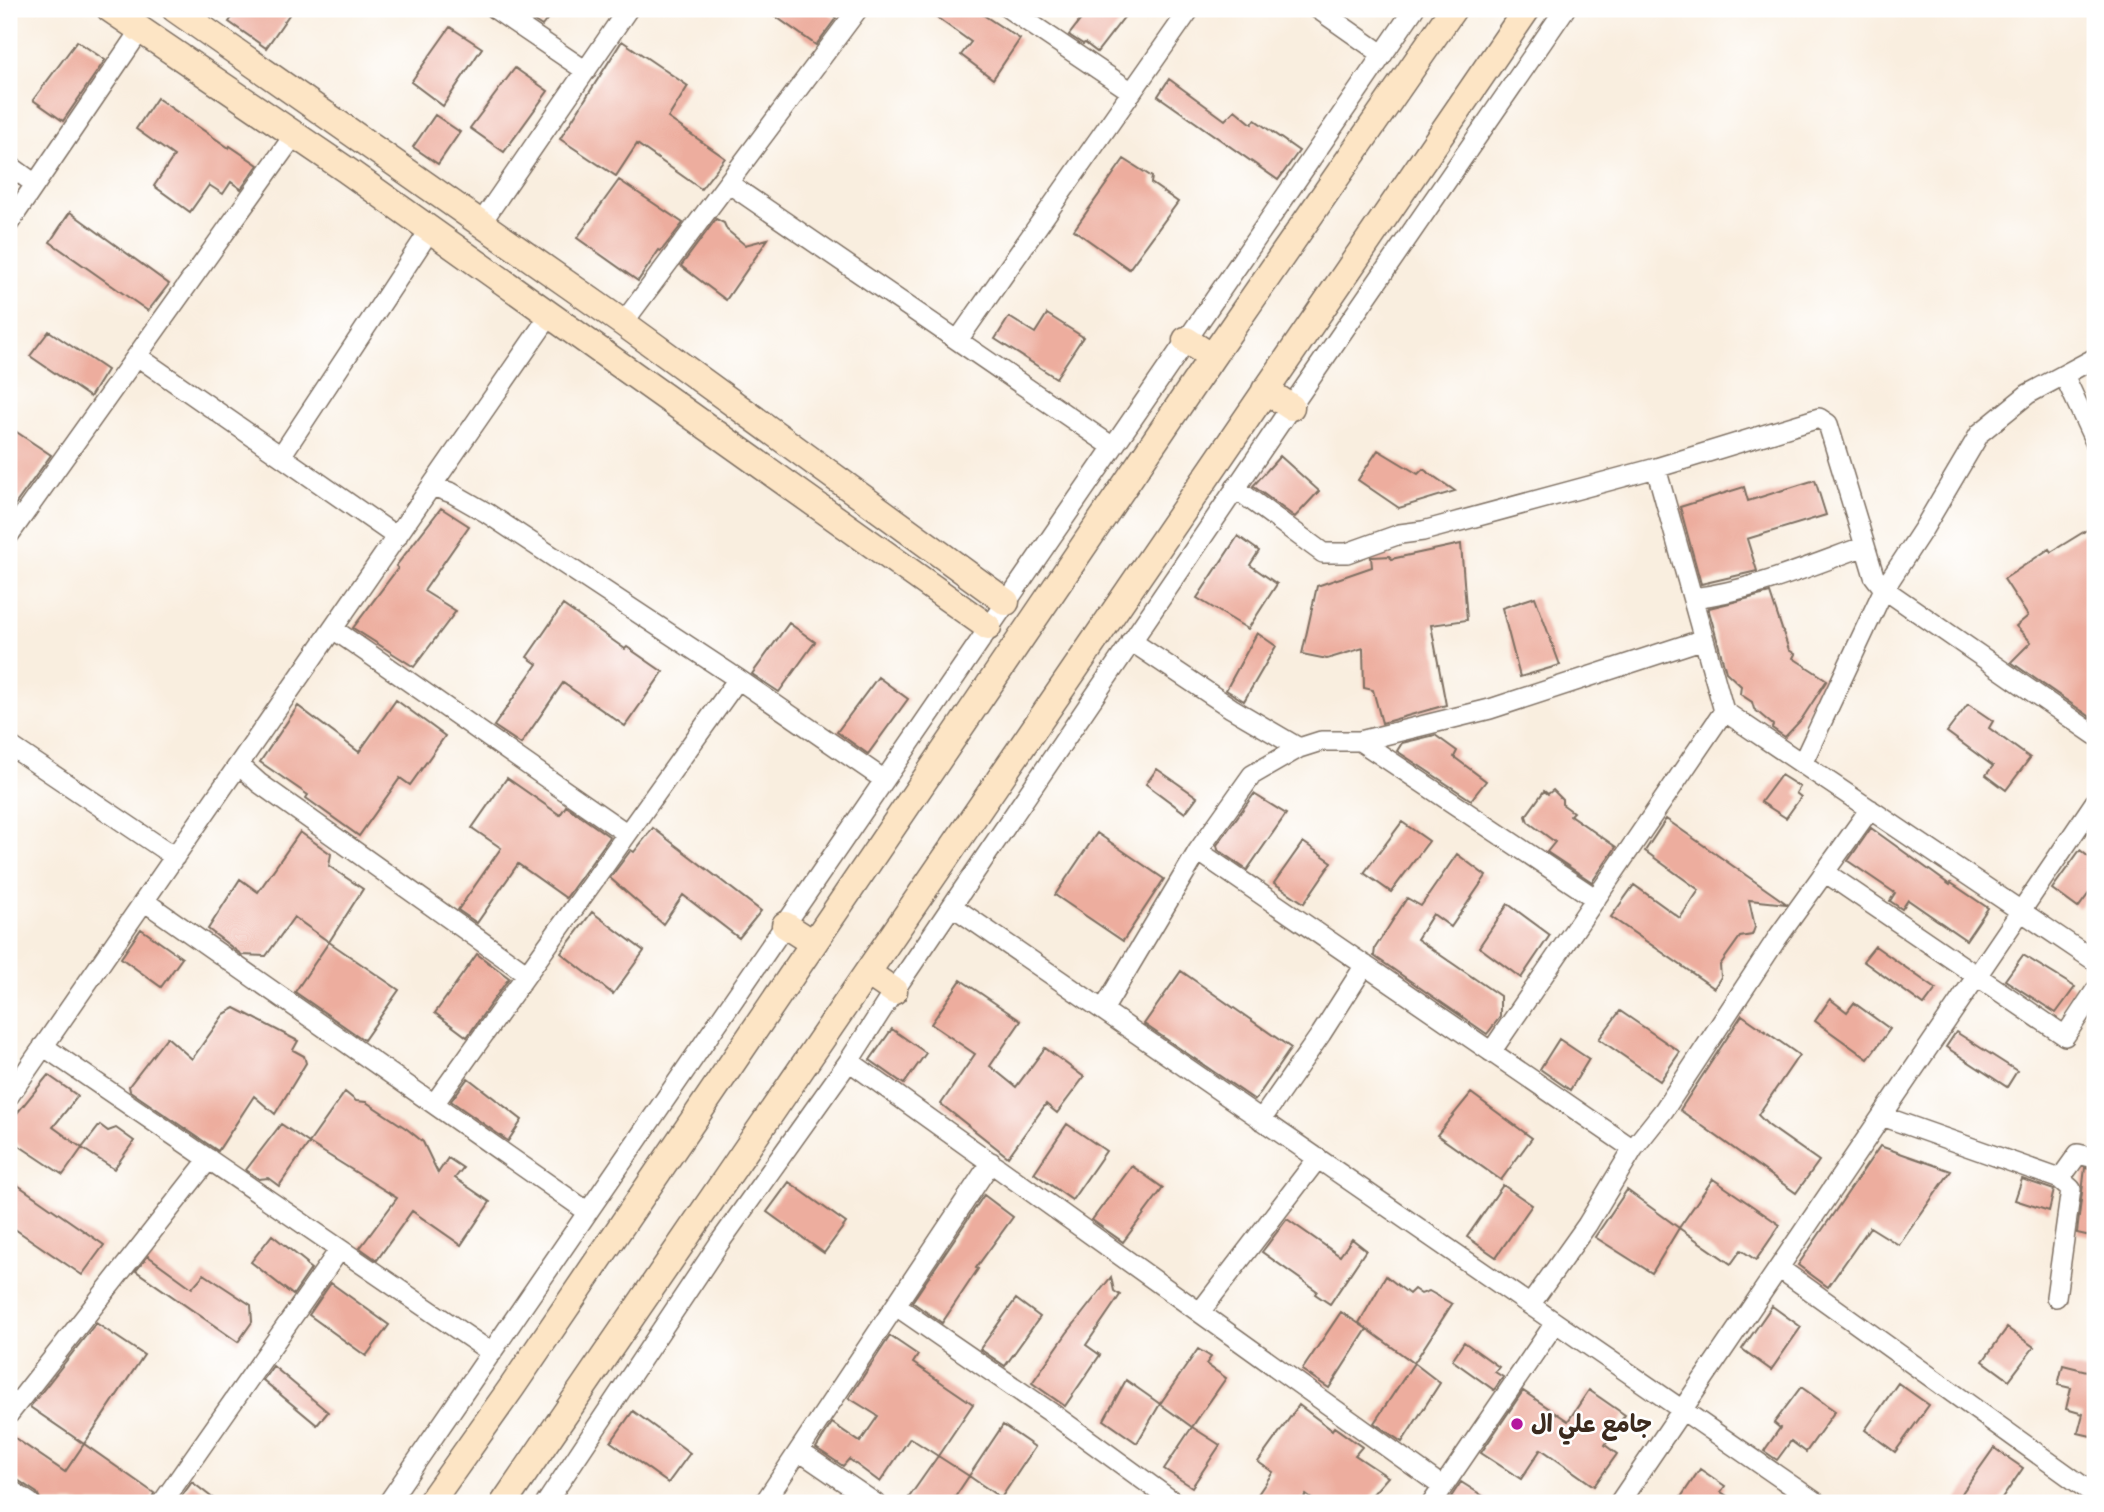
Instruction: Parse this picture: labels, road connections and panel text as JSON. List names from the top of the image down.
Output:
{
  "places": ["جامع علي ال"]
}
